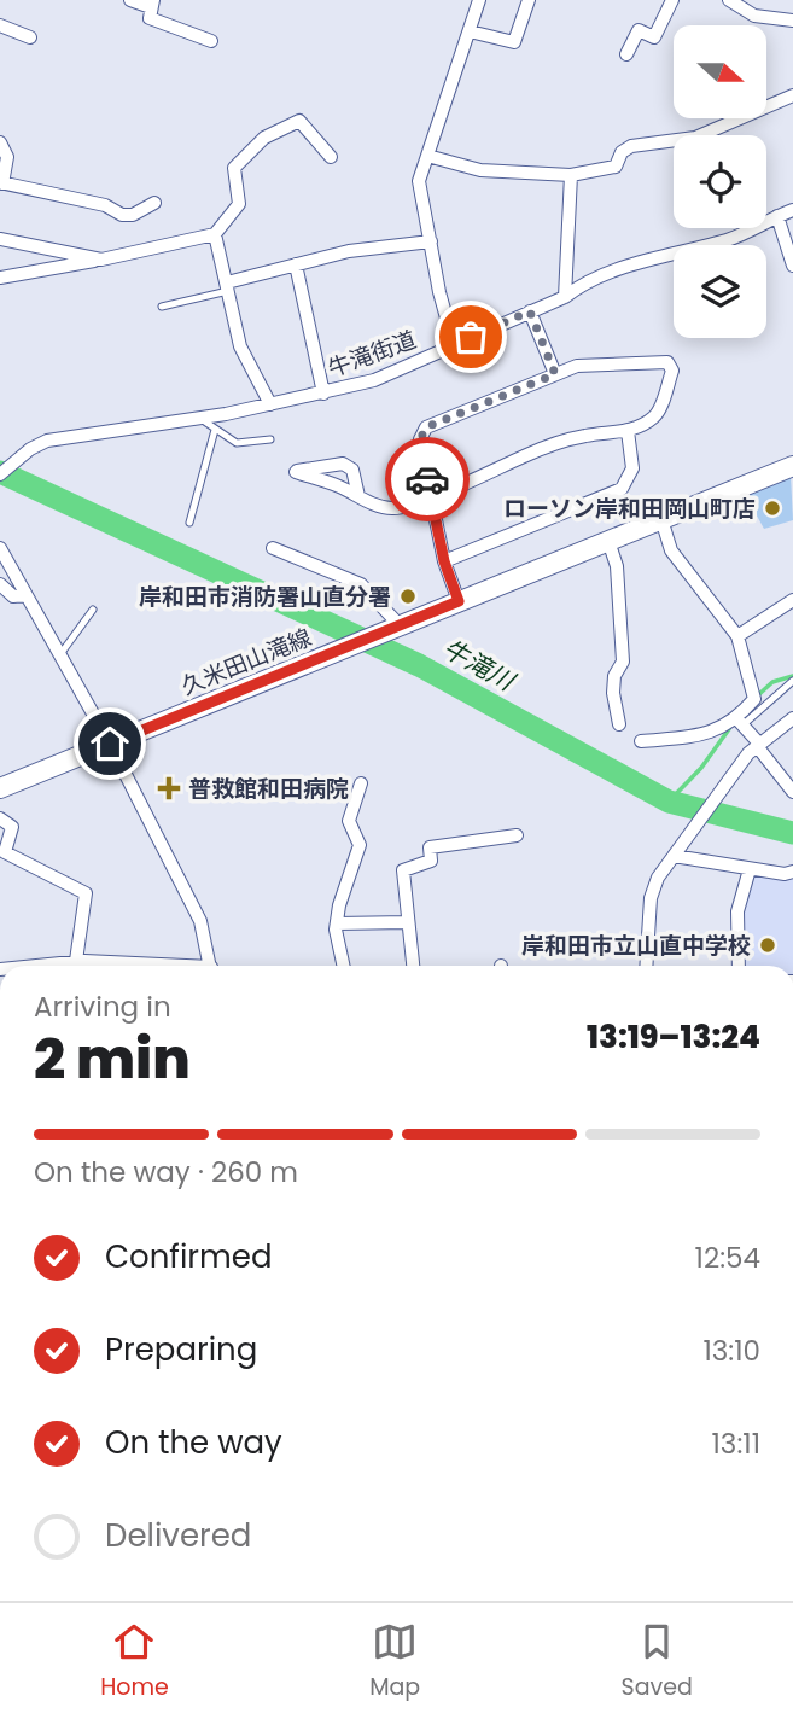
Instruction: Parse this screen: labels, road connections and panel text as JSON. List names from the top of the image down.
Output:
{
  "streets": {
    "street": ["牛滝街道", "久米田山滝線"]
  },
  "water": ["牛滝川"],
  "places": {
    "other": ["ローソン岸和田岡山町店", "岸和田市消防署山直分署", "岸和田市立山直中学校"],
    "health": ["普救館和田病院"]
  },
  "north": "right",
  "page": {
    "heading": ["2 min", "Arriving in", "13:19–13:24"],
    "bar": "On the way · 260 m",
    "list": [
      ["Confirmed", "12:54"],
      ["Preparing", "13:10"],
      ["On the way", "13:11"],
      "Delivered"
    ],
    "tabs": ["Home", "Map", "Saved"]
  }
}
